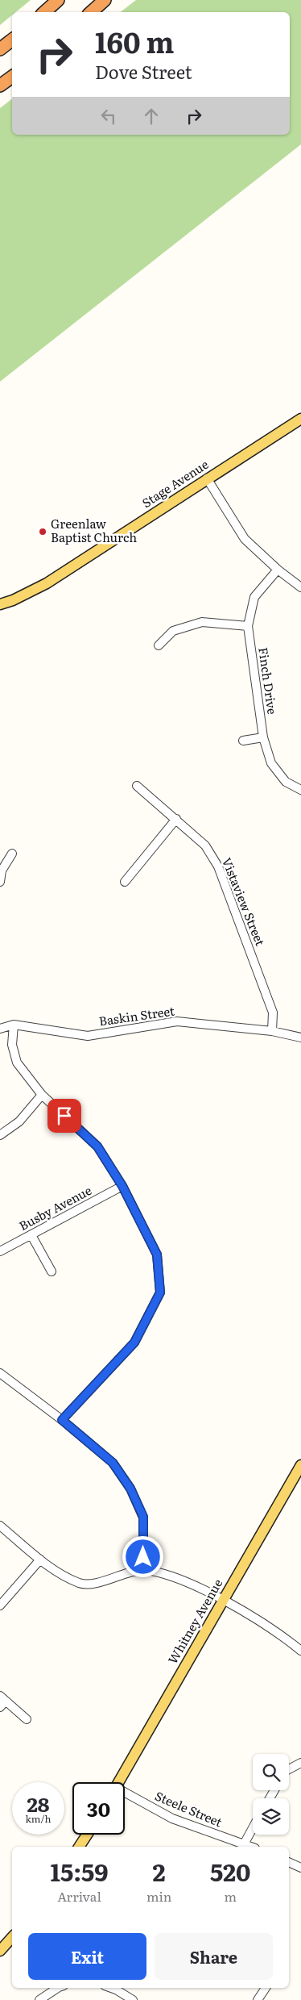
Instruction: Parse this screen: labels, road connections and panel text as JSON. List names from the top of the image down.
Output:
{
  "streets": {
    "main road": ["Stage Avenue", "Whitney Avenue"],
    "street": [
      "Finch Drive",
      "Vistaview Street",
      "Baskin Street",
      "Busby Avenue",
      "Steele Street"
    ]
  },
  "crossings": [
    ["Vistaview Street", "Baskin Street"]
  ],
  "places": ["Greenlaw Baptist Church"],
  "page": {
    "turn": ["160 m", "Dove Street"],
    "speed": "28 km/h",
    "limit": "30",
    "eta": [
      "15:59",
      "Arrival",
      "2",
      "min",
      "520",
      "m"
    ],
    "buttons": ["Exit", "Share"]
  }
}
